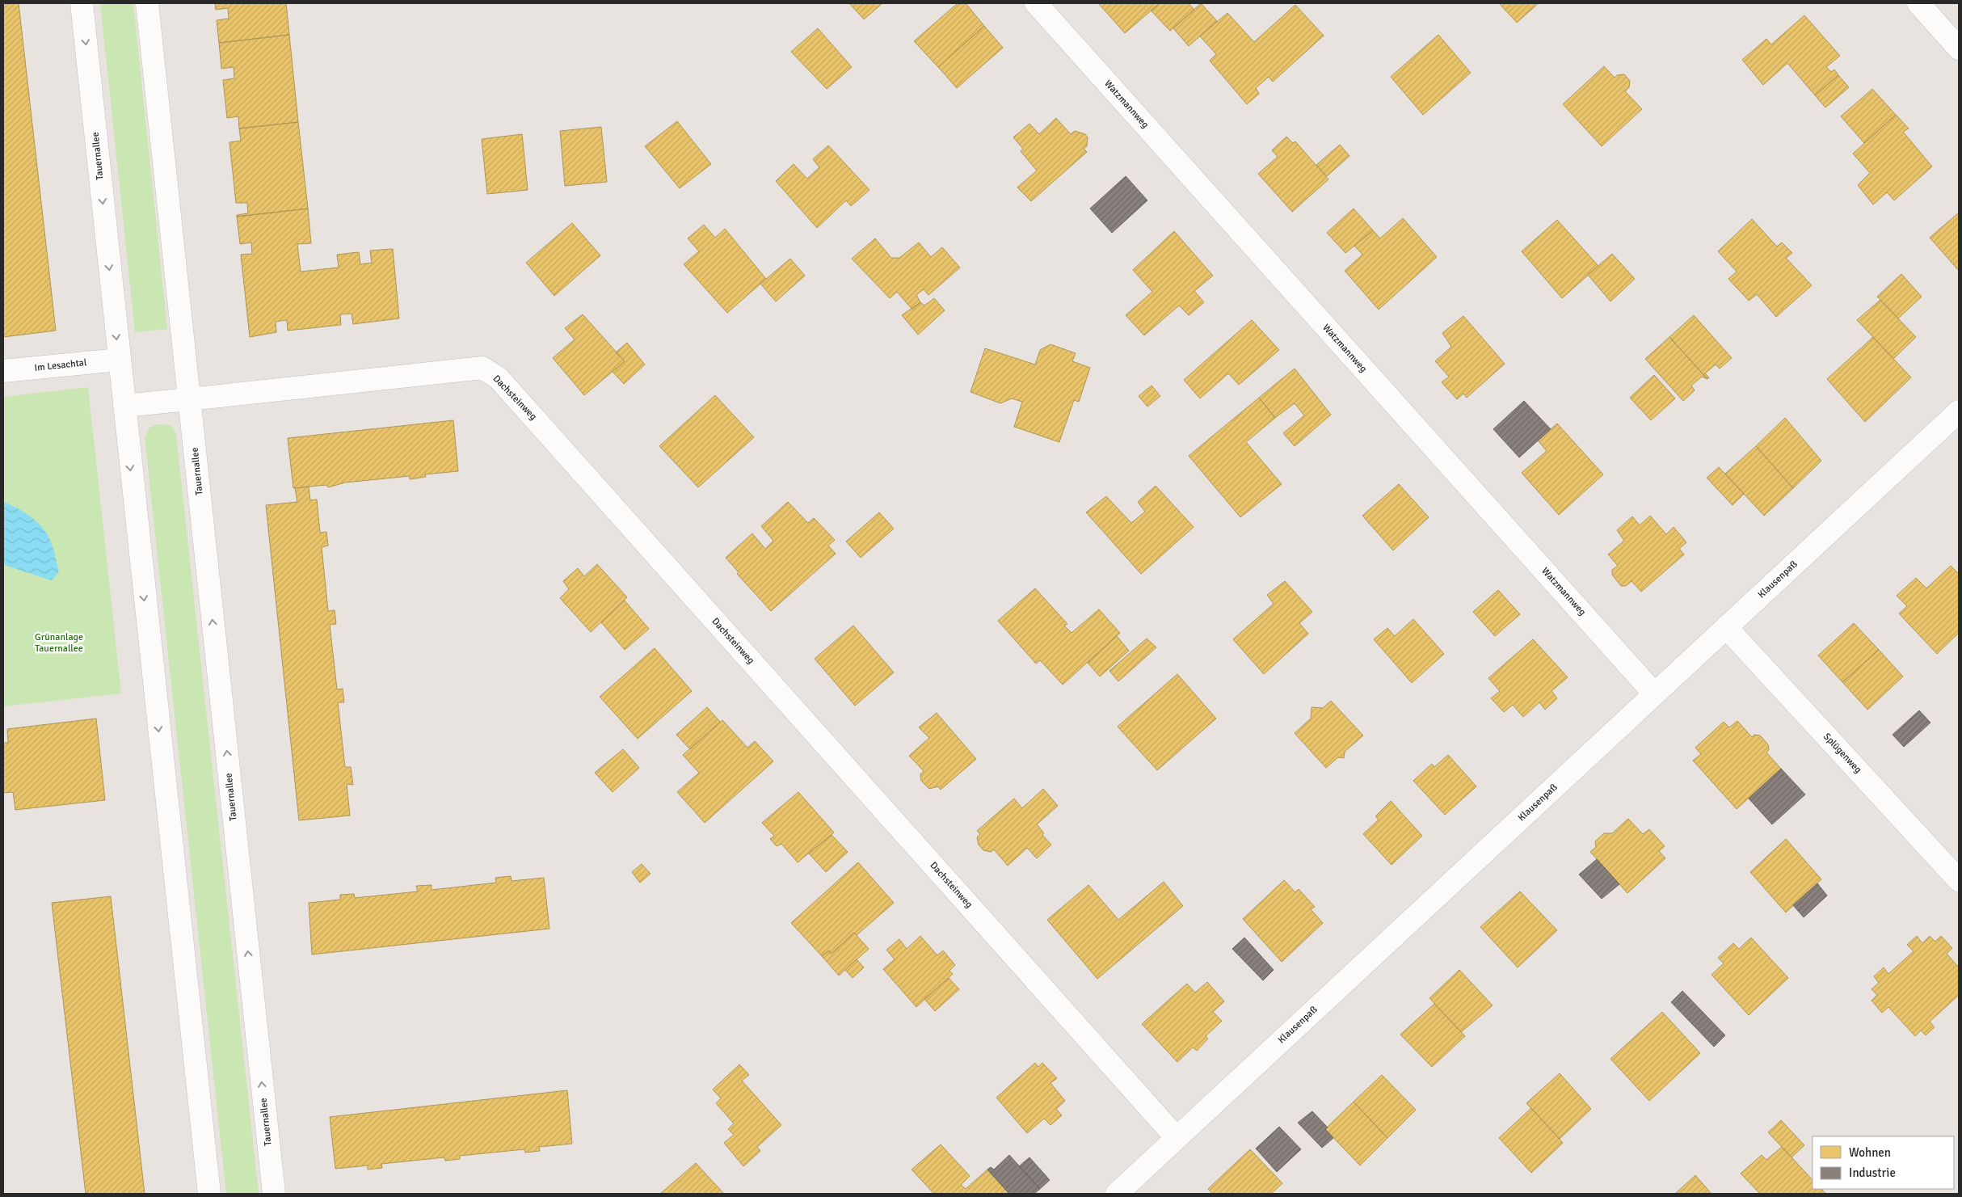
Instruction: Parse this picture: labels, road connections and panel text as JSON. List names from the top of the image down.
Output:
{
  "streets": {
    "street": [
      "Watzmannweg",
      "Tauernallee",
      "Im Lesachtal",
      "Dachsteinweg",
      "Klausenpaß",
      "Splügenweg"
    ]
  },
  "crossings": [
    ["Watzmannweg", "Klausenpaß"],
    ["Tauernallee", "Im Lesachtal"],
    ["Tauernallee", "Dachsteinweg"],
    ["Dachsteinweg", "Klausenpaß"],
    ["Klausenpaß", "Splügenweg"]
  ],
  "parks": ["Grünanlage Tauernallee"],
  "legend": ["Wohnen", "Industrie"]
}
